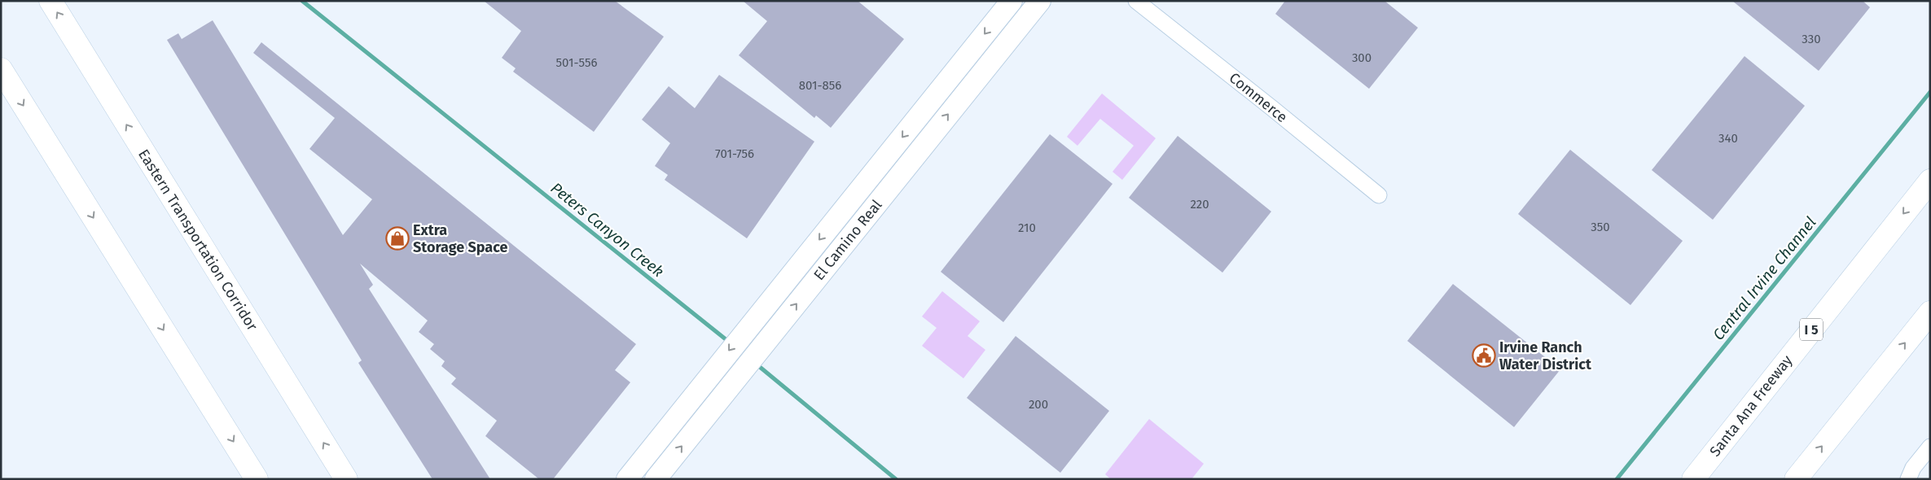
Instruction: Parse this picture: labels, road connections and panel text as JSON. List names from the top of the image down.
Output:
{
  "streets": {
    "highway": ["Eastern Transportation Corridor", "I 5", "Santa Ana Freeway"],
    "main road": ["El Camino Real"],
    "street": ["Commerce"]
  },
  "water": ["Peters Canyon Creek", "Central Irvine Channel"],
  "places": {
    "shop": ["Extra Storage Space"],
    "public building": ["Irvine Ranch Water District"]
  },
  "house_numbers": [
    "330",
    "300",
    "501-556",
    "801-856",
    "340",
    "701-756",
    "220",
    "350",
    "210",
    "200"
  ]
}
